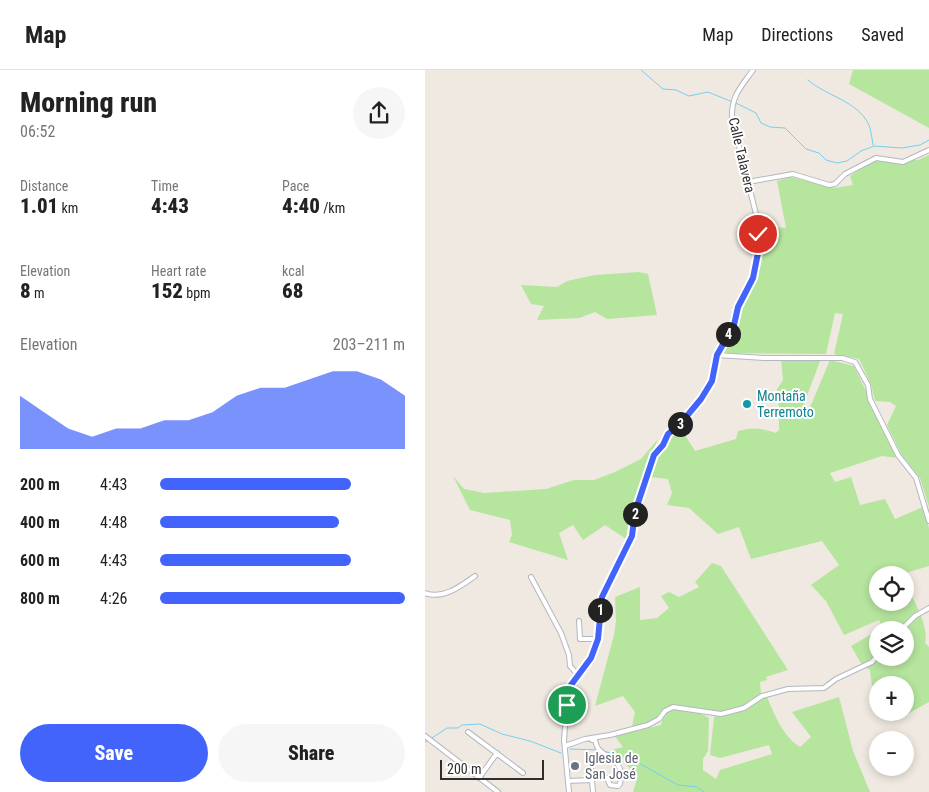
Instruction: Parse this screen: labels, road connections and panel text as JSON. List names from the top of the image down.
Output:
{
  "streets": {
    "street": ["Calle Talavera"]
  },
  "places": ["Montaña Terremoto", "Iglesia de San José"],
  "scale_bar": "200 m",
  "page": {
    "header": "Map",
    "nav": ["Map", "Directions", "Saved"],
    "heading": ["Morning run", "06:52"],
    "stats": [
      ["Distance", "1.01 km"],
      ["Time", "4:43"],
      ["Pace", "4:40 /km"],
      ["Elevation", "8 m"],
      ["Heart rate", "152 bpm"],
      ["kcal", "68"]
    ],
    "pins": [
      "4",
      "3",
      "2",
      "1"
    ],
    "chart": ["Elevation", "203–211 m"],
    "list": [
      {
        "name": "200 m",
        "note": "4:43"
      },
      {
        "name": "400 m",
        "note": "4:48"
      },
      {
        "name": "600 m",
        "note": "4:43"
      },
      {
        "name": "800 m",
        "note": "4:26"
      }
    ],
    "map_buttons": ["+", "−"],
    "buttons": ["Save", "Share"],
    "scale": "200 m"
  }
}
